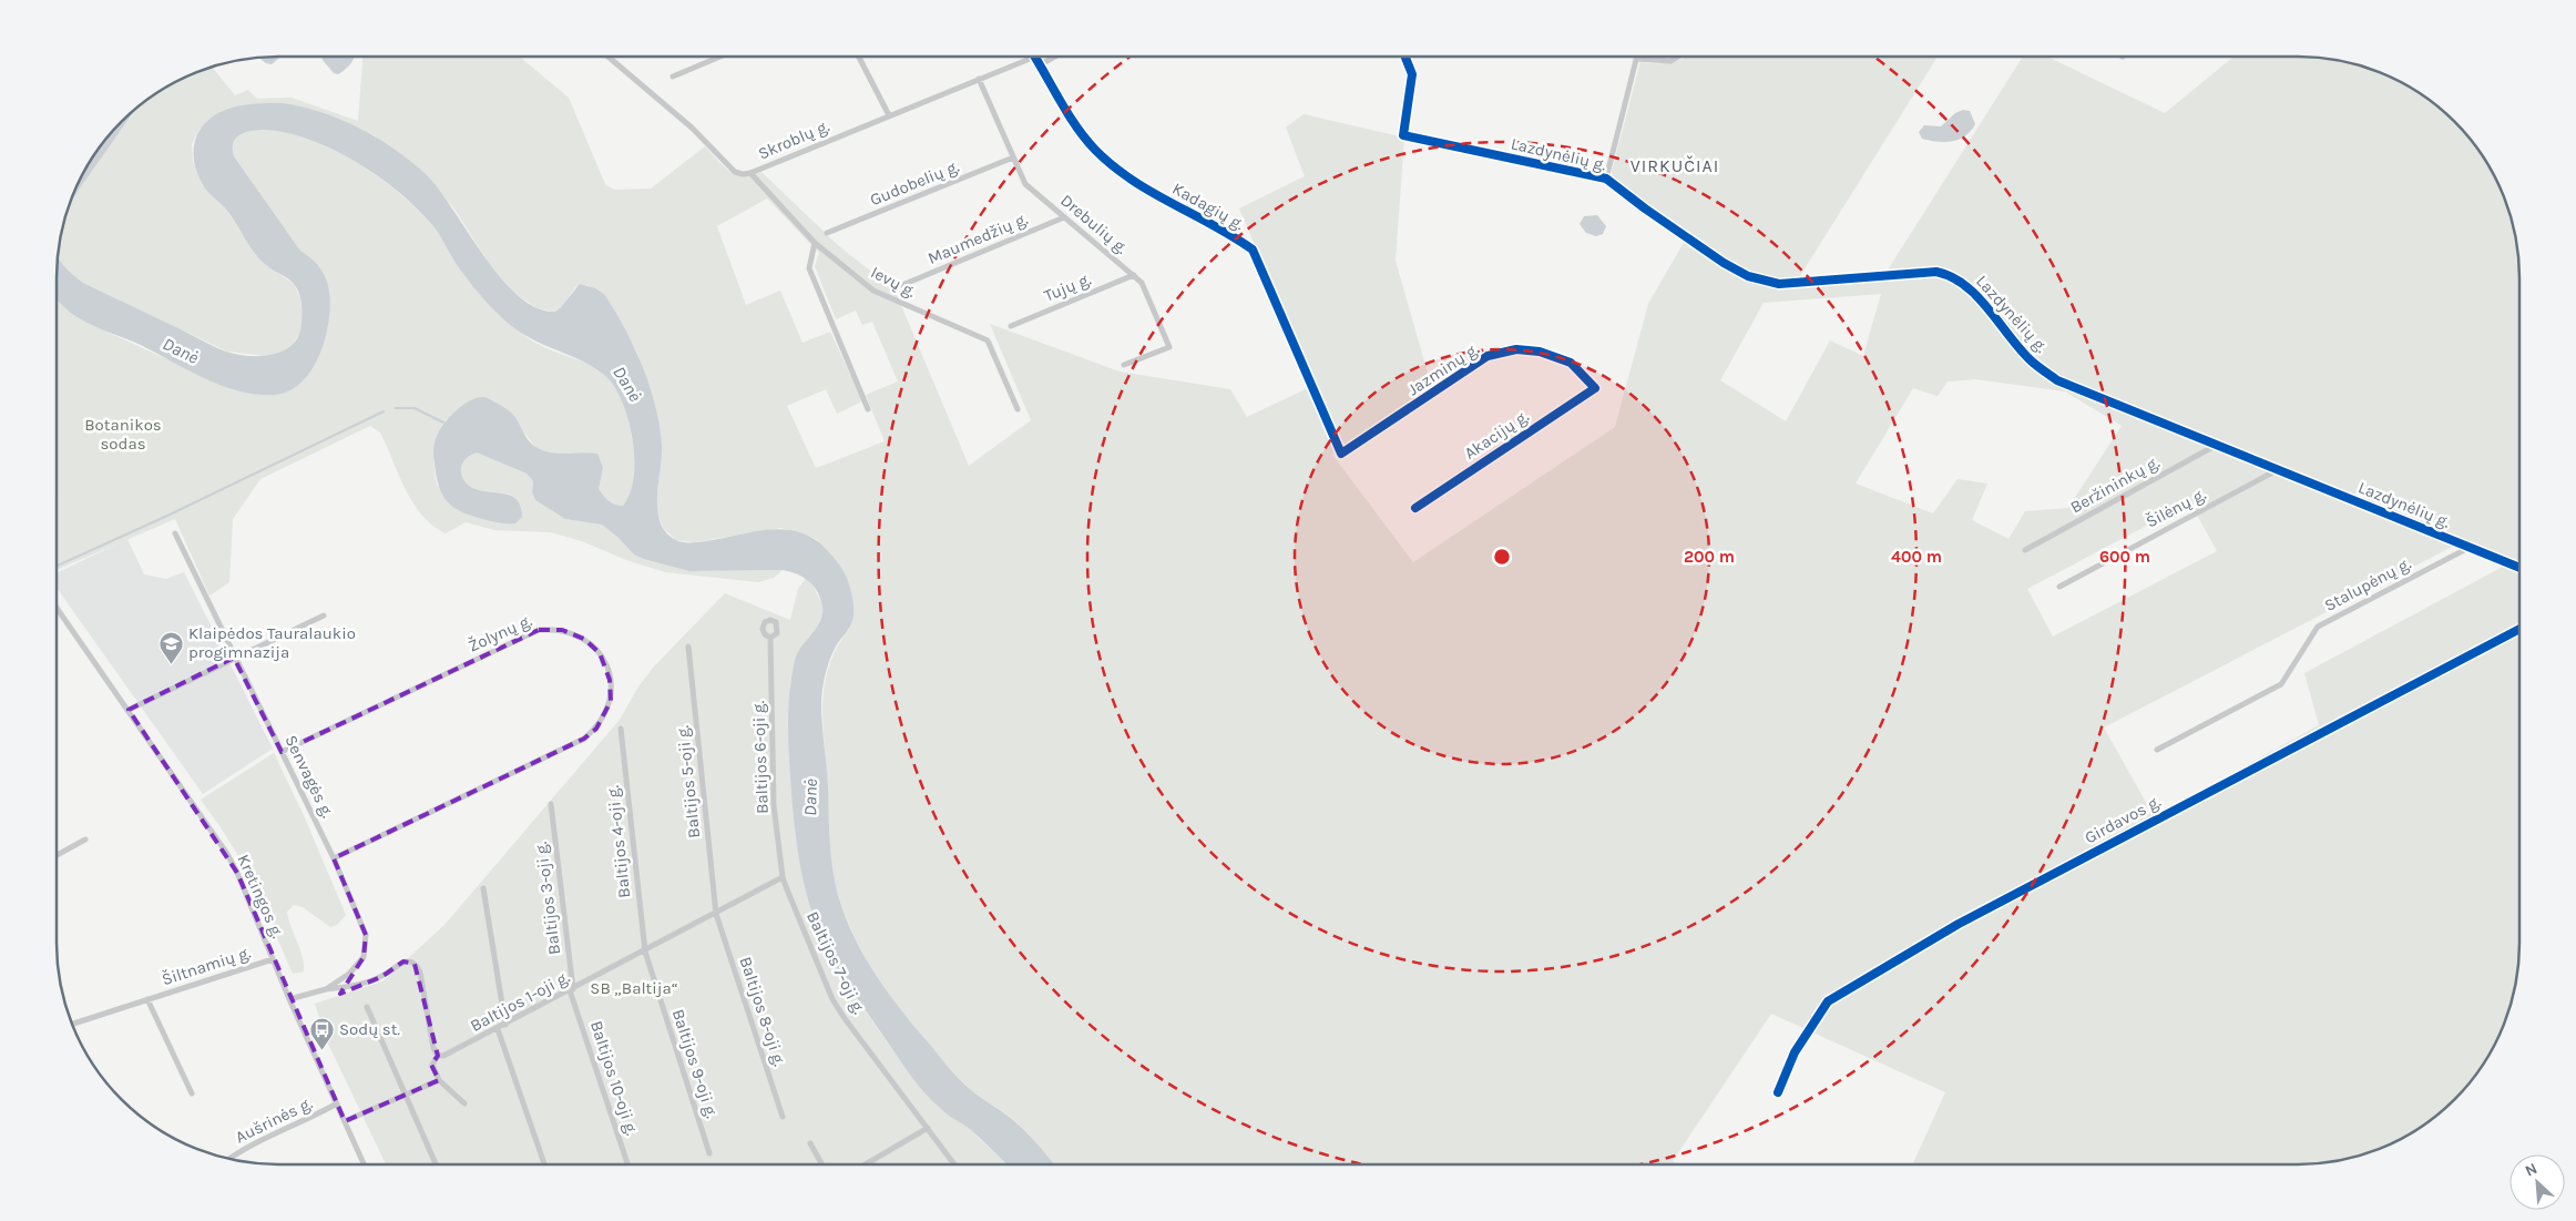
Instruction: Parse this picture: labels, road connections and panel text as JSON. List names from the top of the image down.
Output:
{
  "streets": {
    "street": [
      "Skroblų g.",
      "Lazdynėlių g.",
      "Gudobelių g.",
      "Kadagių g.",
      "Drebulių g.",
      "Maumedžių g.",
      "Ievų g.",
      "Tujų g.",
      "Jazminų g.",
      "Akacijų g.",
      "Beržininkų g.",
      "Šilėnų g.",
      "Stalupėnų g.",
      "Žolynų g.",
      "Baltijos 6-oji g.",
      "Senvagės g.",
      "Baltijos 5-oji g.",
      "Girdavos g.",
      "Baltijos 4-oji g.",
      "Kretingos g.",
      "Baltijos 3-oji g.",
      "Baltijos 7-oji g.",
      "Šiltnamių g.",
      "Baltijos 1-oji g.",
      "Baltijos 8-oji g.",
      "Baltijos 9-oji g.",
      "Baltijos 10-oji g.",
      "Aušrinės g."
    ]
  },
  "crossings": [
    ["Skroblų g.", "Kadagių g."],
    ["Skroblų g.", "Drebulių g."],
    ["Skroblų g.", "Ievų g."],
    ["Lazdynėlių g.", "Beržininkų g."],
    ["Lazdynėlių g.", "Šilėnų g."],
    ["Lazdynėlių g.", "Stalupėnų g."],
    ["Gudobelių g.", "Drebulių g."],
    ["Kadagių g.", "Jazminų g."],
    ["Drebulių g.", "Maumedžių g."],
    ["Drebulių g.", "Tujų g."],
    ["Jazminų g.", "Akacijų g."],
    ["Žolynų g.", "Senvagės g."],
    ["Baltijos 6-oji g.", "Baltijos 7-oji g."],
    ["Baltijos 6-oji g.", "Baltijos 1-oji g."],
    ["Senvagės g.", "Kretingos g."],
    ["Baltijos 5-oji g.", "Baltijos 1-oji g."],
    ["Baltijos 5-oji g.", "Baltijos 8-oji g."],
    ["Baltijos 4-oji g.", "Baltijos 1-oji g."],
    ["Baltijos 4-oji g.", "Baltijos 9-oji g."],
    ["Kretingos g.", "Šiltnamių g."],
    ["Kretingos g.", "Aušrinės g."],
    ["Baltijos 3-oji g.", "Baltijos 1-oji g."],
    ["Baltijos 3-oji g.", "Baltijos 10-oji g."],
    ["Baltijos 7-oji g.", "Baltijos 1-oji g."],
    ["Baltijos 1-oji g.", "Baltijos 8-oji g."],
    ["Baltijos 1-oji g.", "Baltijos 9-oji g."],
    ["Baltijos 1-oji g.", "Baltijos 10-oji g."]
  ],
  "districts": ["VIRKUČIAI"],
  "water": ["Danė"],
  "parks": ["Botanikos sodas", "SB „Baltija“"],
  "places": {
    "school or university": ["Klaipėdos Tauralaukio progimnazija"],
    "bus stop": ["Sodų st."]
  },
  "north": "top left",
  "rings": ["200 m", "400 m", "600 m"]
}
